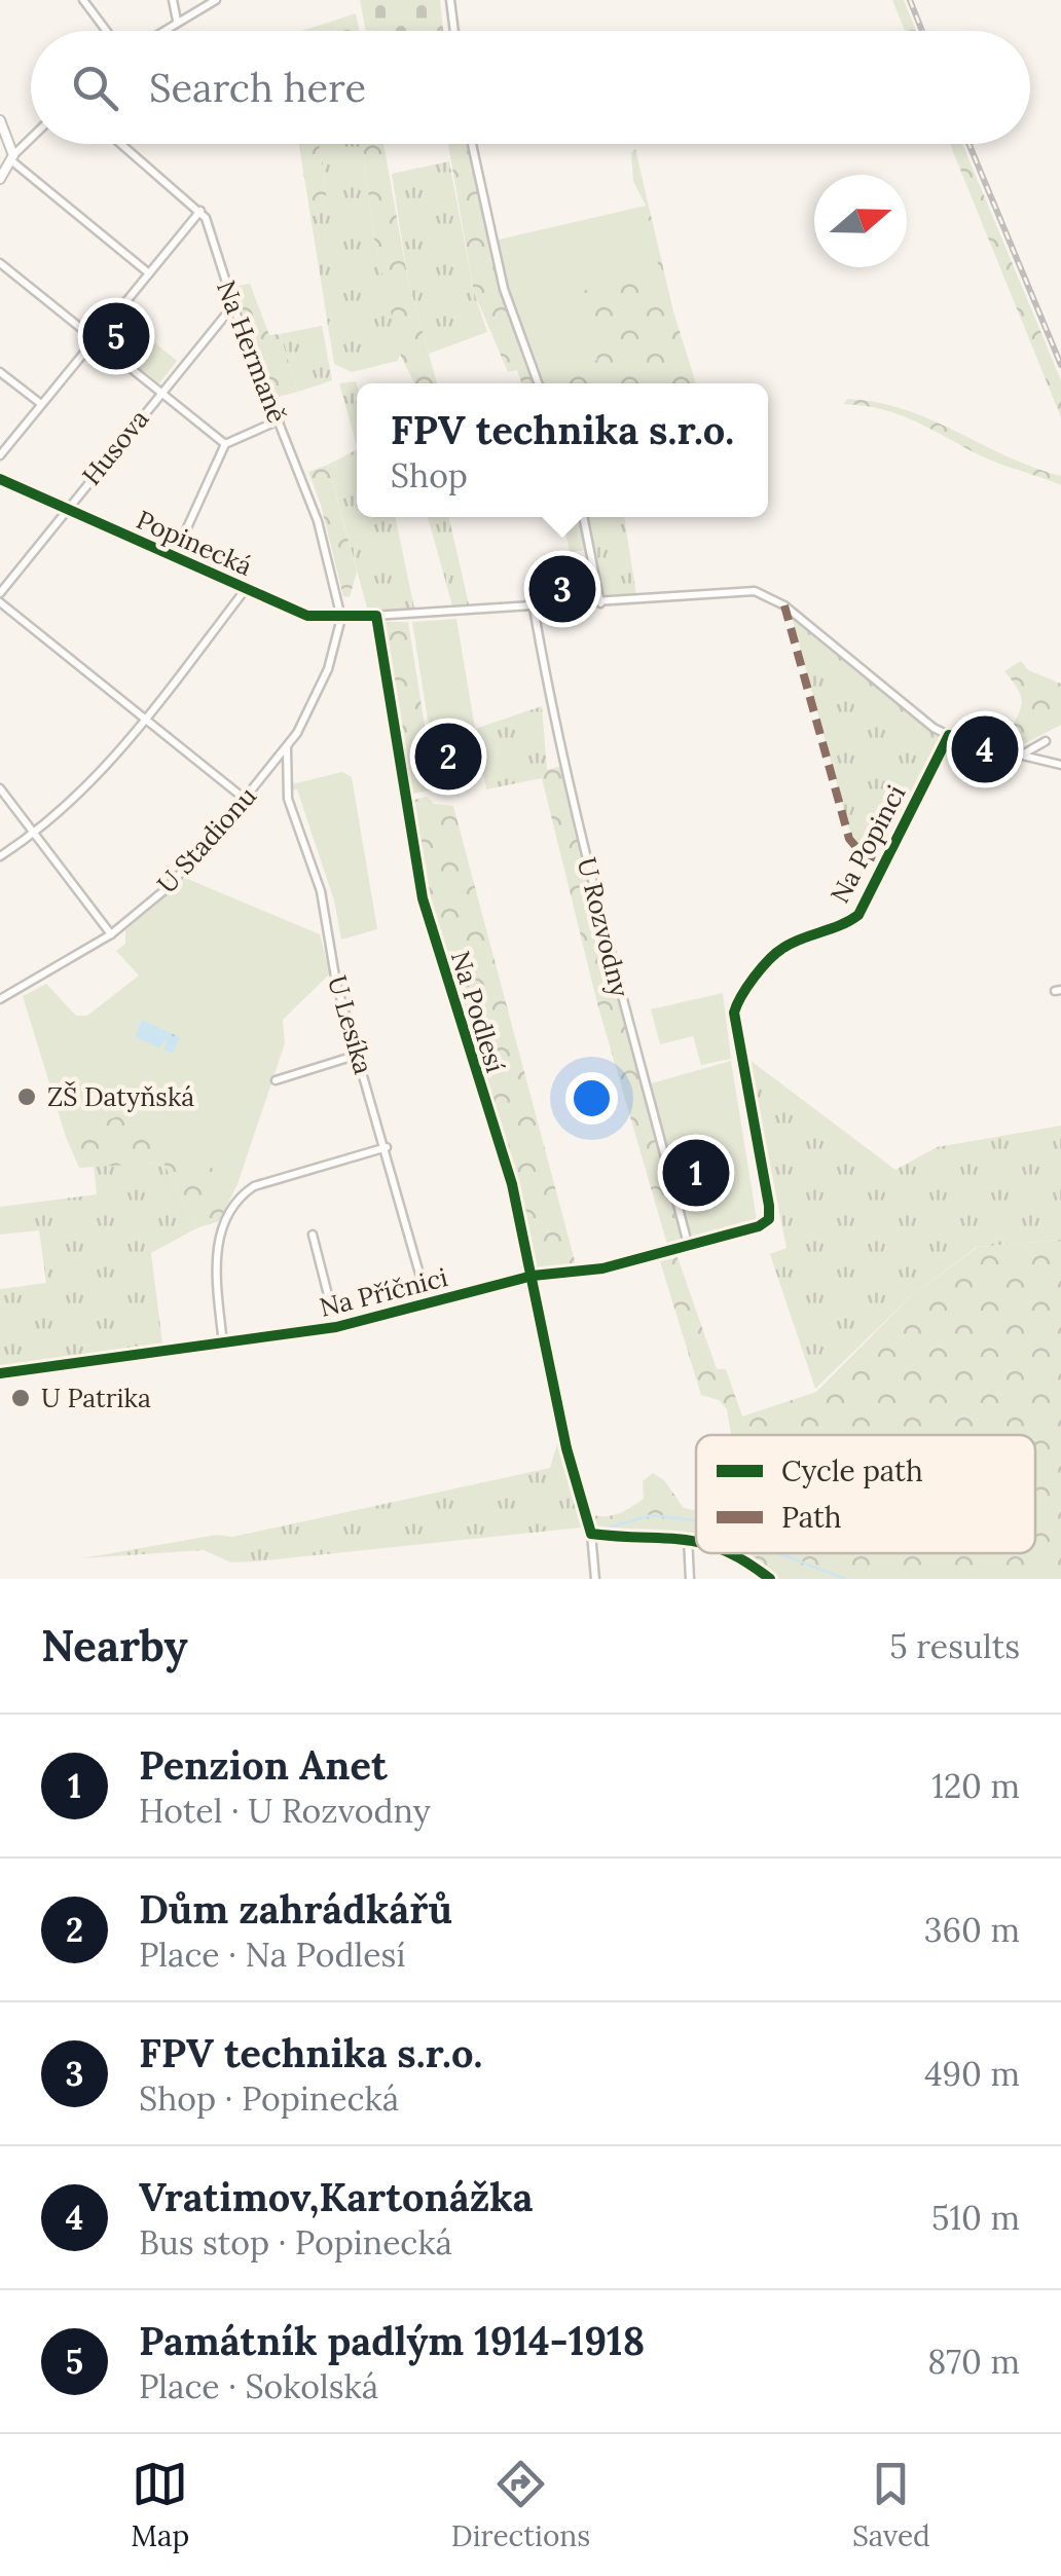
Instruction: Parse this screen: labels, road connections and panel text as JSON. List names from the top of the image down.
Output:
{
  "streets": {
    "street": [
      "Na Hermaně",
      "Husova",
      "Popinecká",
      "U Stadionu",
      "Na Popinci",
      "U Rozvodny",
      "Na Podlesí",
      "U Lesíka",
      "Na Příčnici"
    ]
  },
  "crossings": [
    ["Na Hermaně", "Husova"],
    ["Na Hermaně", "Popinecká"],
    ["Na Hermaně", "U Stadionu"],
    ["Husova", "Popinecká"],
    ["Popinecká", "U Stadionu"],
    ["Popinecká", "Na Popinci"],
    ["Popinecká", "U Rozvodny"],
    ["Popinecká", "Na Podlesí"],
    ["U Stadionu", "U Lesíka"],
    ["Na Popinci", "Na Příčnici"],
    ["U Rozvodny", "Na Příčnici"],
    ["Na Podlesí", "Na Příčnici"],
    ["U Lesíka", "Na Příčnici"]
  ],
  "places": ["ZŠ Datyňská", "U Patrika"],
  "legend": ["Cycle path", "Path"],
  "north": "right",
  "page": {
    "search": "Search here",
    "pins": [
      "5",
      "3",
      "4",
      "2",
      "1"
    ],
    "popup": ["FPV technika s.r.o.", "Shop"],
    "heading": ["Nearby", "5 results"],
    "list": [
      {
        "mark": "1",
        "name": "Penzion Anet",
        "note": "Hotel · U Rozvodny",
        "value": "120 m"
      },
      {
        "mark": "2",
        "name": "Dům zahrádkářů",
        "note": "Place · Na Podlesí",
        "value": "360 m"
      },
      {
        "mark": "3",
        "name": "FPV technika s.r.o.",
        "note": "Shop · Popinecká",
        "value": "490 m"
      },
      {
        "mark": "4",
        "name": "Vratimov,Kartonážka",
        "note": "Bus stop · Popinecká",
        "value": "510 m"
      },
      {
        "mark": "5",
        "name": "Památník padlým 1914-1918",
        "note": "Place · Sokolská",
        "value": "870 m"
      }
    ],
    "nav": ["Map", "Directions", "Saved"]
  }
}
